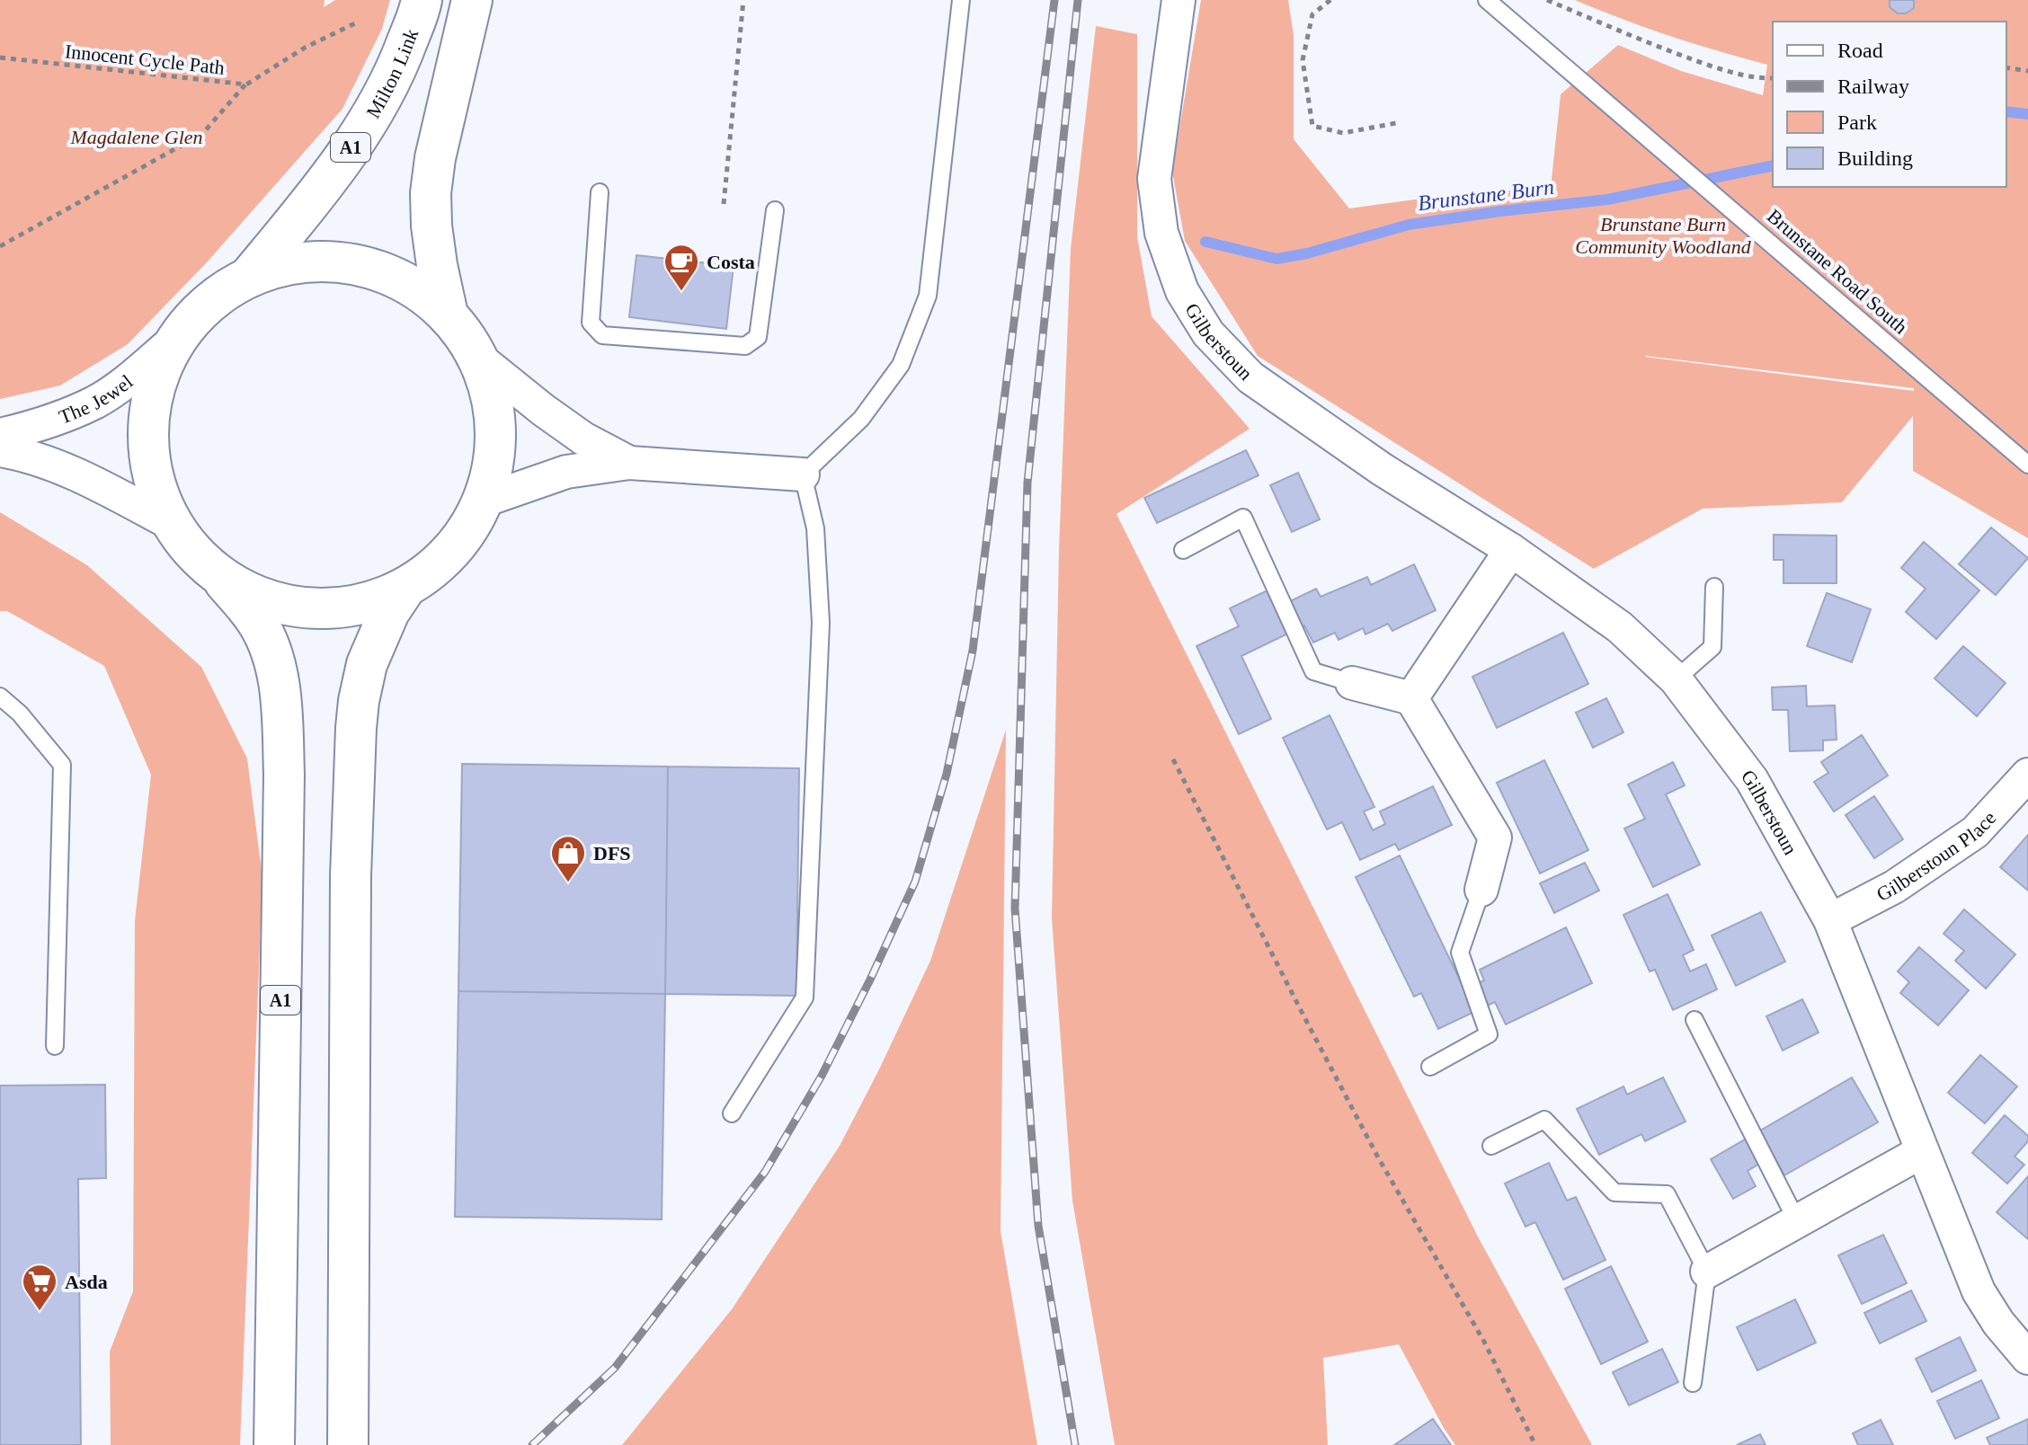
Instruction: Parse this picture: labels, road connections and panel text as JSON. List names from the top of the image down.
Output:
{
  "streets": {
    "main road": ["Milton Link", "A1"],
    "street": ["Gilberstoun", "The Jewel", "Gilberstoun Place"],
    "lane": ["Brunstane Road South"],
    "path": ["Innocent Cycle Path"]
  },
  "crossings": [
    ["Milton Link", "A1"],
    ["A1", "The Jewel"],
    ["Gilberstoun", "Gilberstoun Place"]
  ],
  "water": ["Brunstane Burn"],
  "parks": ["Magdalene Glen", "Brunstane Burn Community Woodland"],
  "places": {
    "cafe": ["Costa"],
    "shop": ["DFS"],
    "supermarket": ["Asda"]
  },
  "legend": [
    "Road",
    "Railway",
    "Park",
    "Building"
  ]
}
